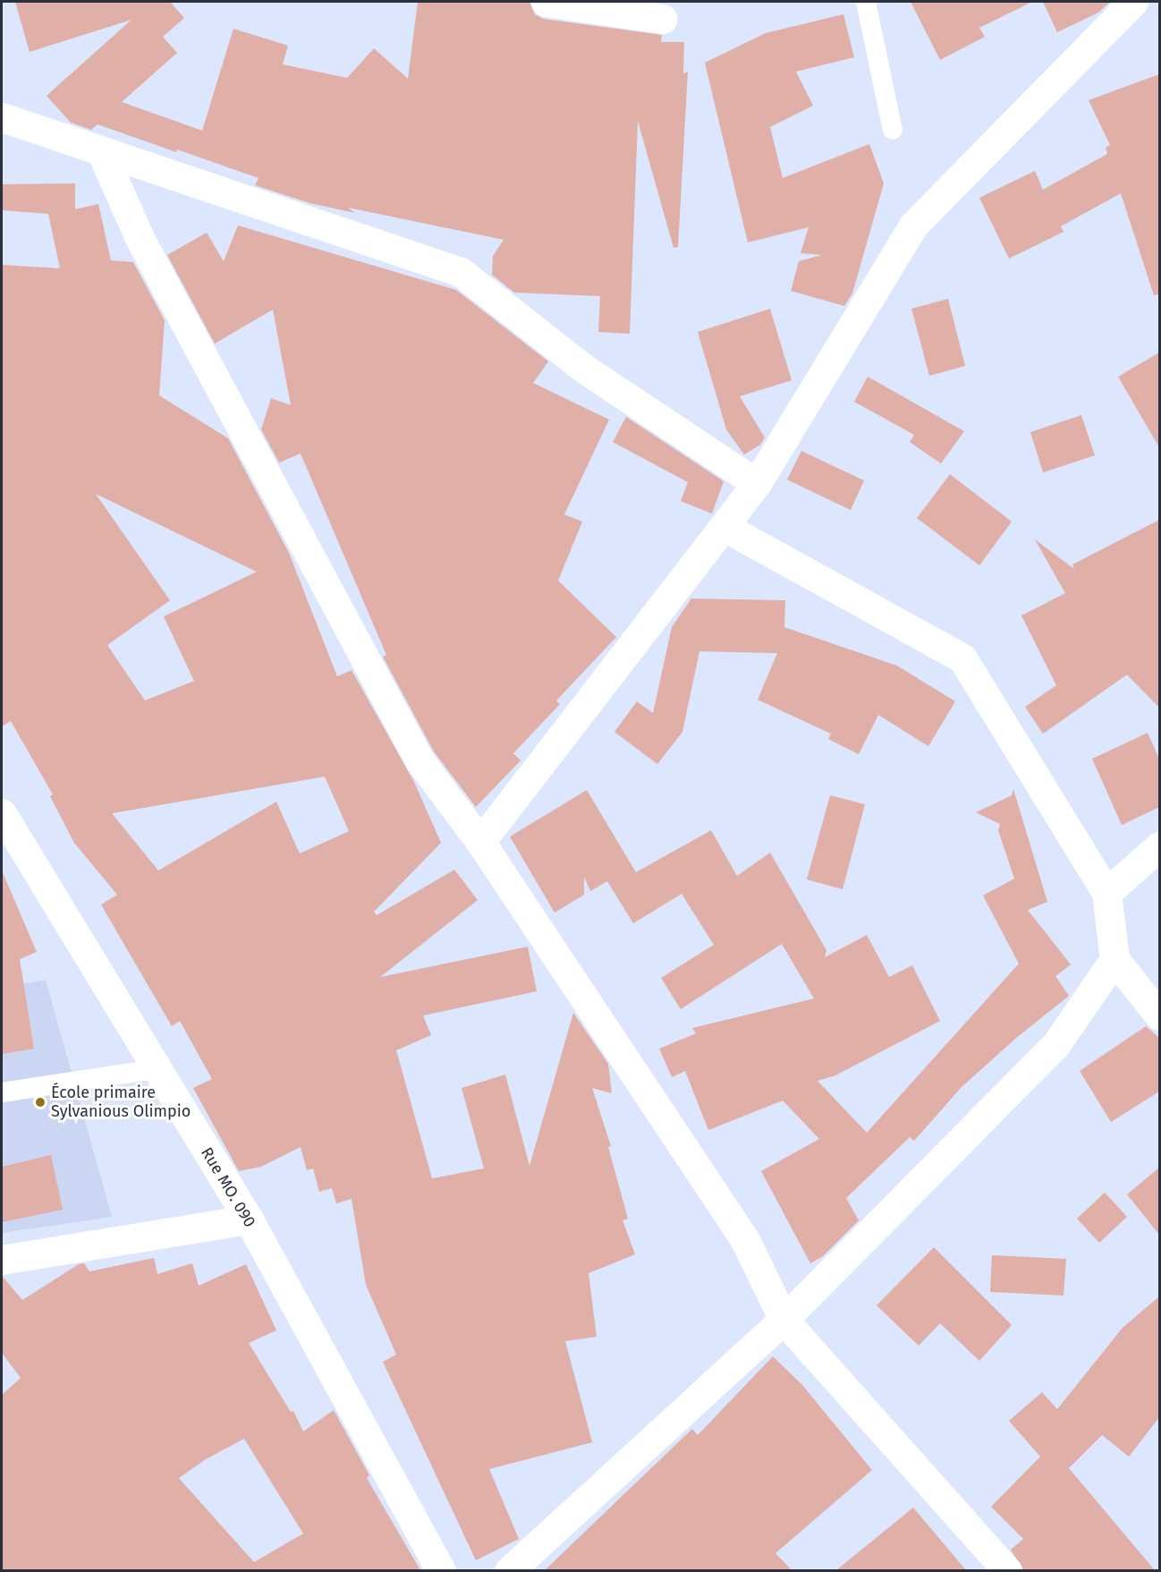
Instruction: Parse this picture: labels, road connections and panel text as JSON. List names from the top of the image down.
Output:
{
  "streets": {
    "street": ["Rue MO. 090"]
  },
  "places": ["École primaire Sylvanious Olimpio"]
}
